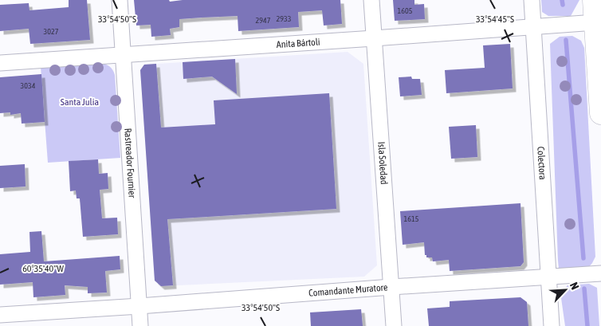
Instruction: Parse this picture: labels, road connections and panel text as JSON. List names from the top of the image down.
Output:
{
  "streets": {
    "street": [
      "Anita Bártoli",
      "Rastreador Fournier",
      "Isla Soledad",
      "Colectora",
      "Comandante Muratore"
    ]
  },
  "crossings": [
    ["Anita Bártoli", "Rastreador Fournier"],
    ["Anita Bártoli", "Isla Soledad"],
    ["Anita Bártoli", "Colectora"],
    ["Rastreador Fournier", "Comandante Muratore"],
    ["Isla Soledad", "Comandante Muratore"],
    ["Colectora", "Comandante Muratore"]
  ],
  "parks": ["Santa Julia"],
  "house_numbers": [
    "1605",
    "2933",
    "2947",
    "3027",
    "3034",
    "1615"
  ],
  "north": "top right",
  "coordinates": ["33°54'50\"S", "33°54'45\"S", "60°35'40\"W"]
}
